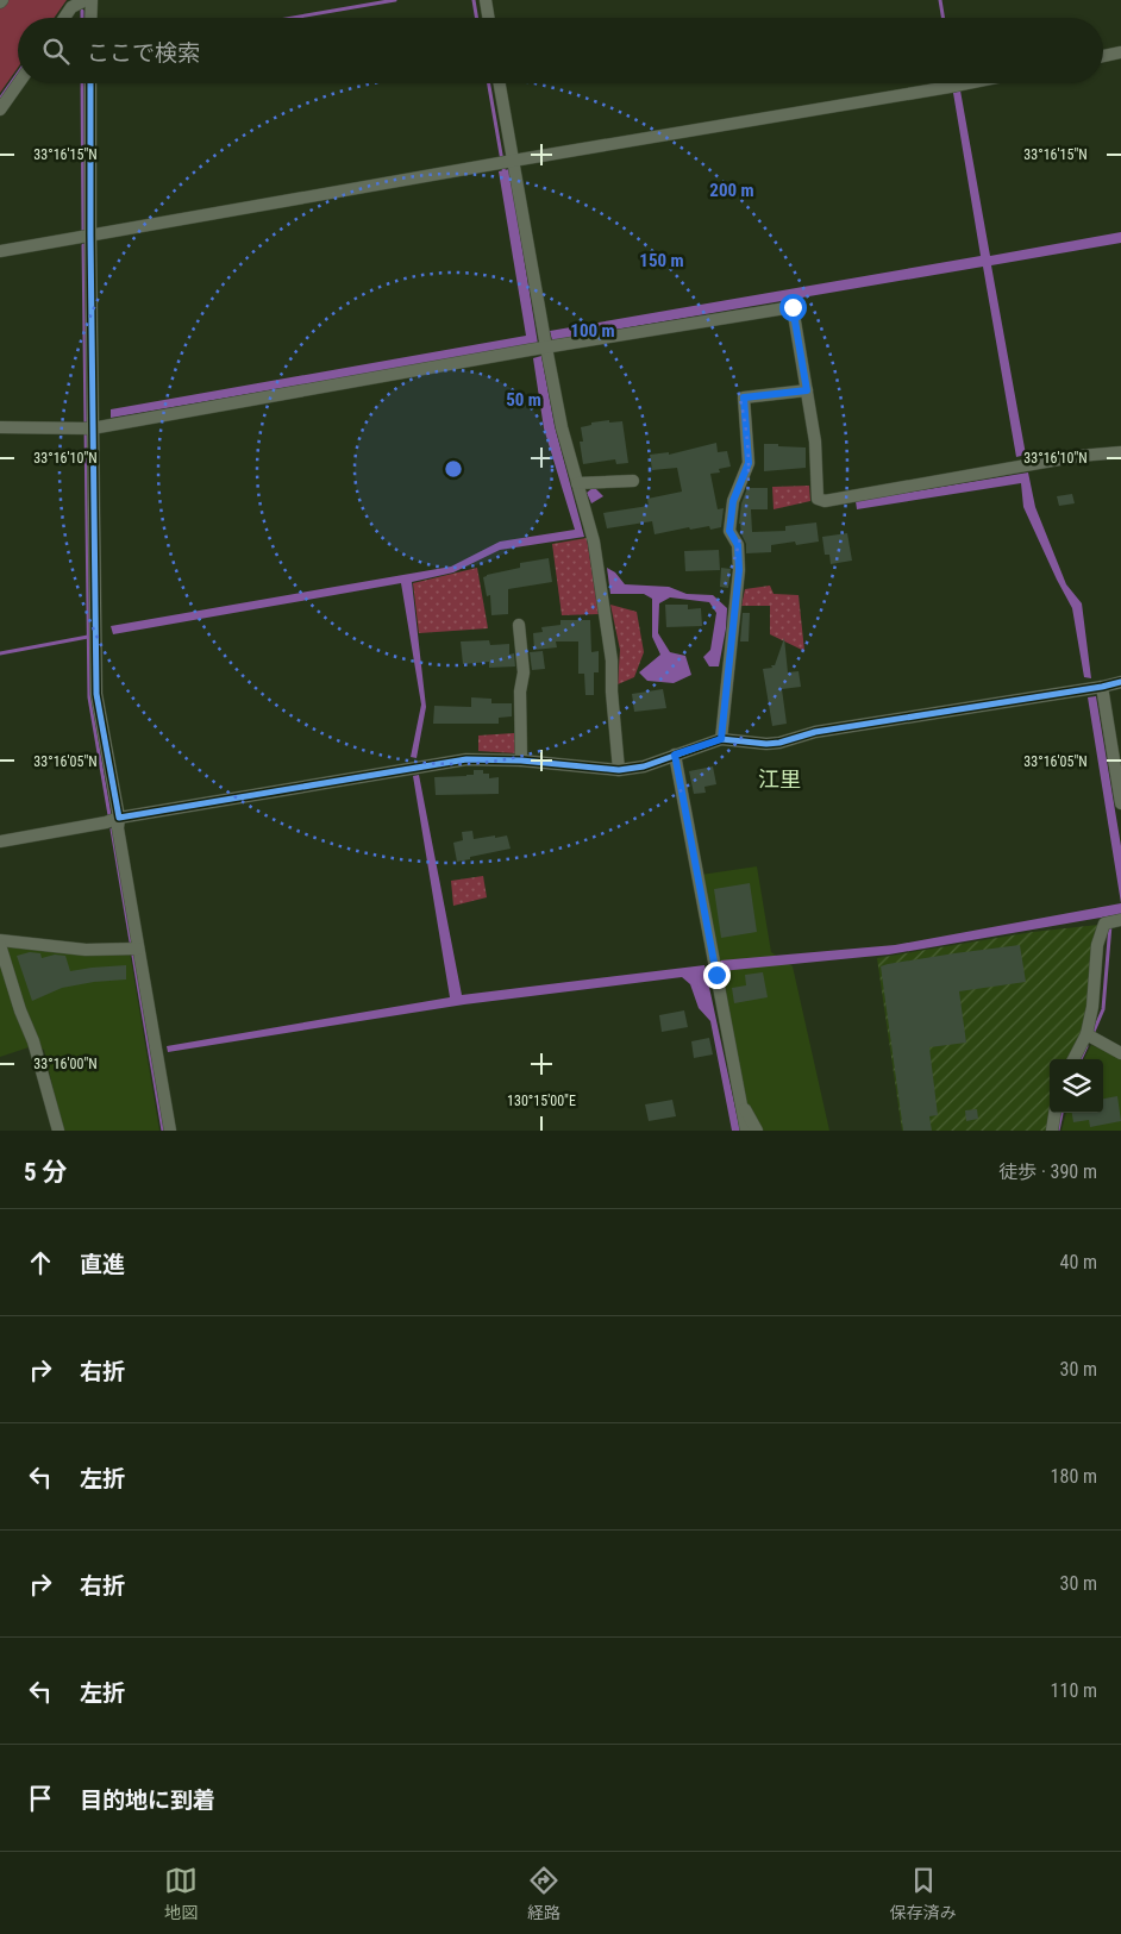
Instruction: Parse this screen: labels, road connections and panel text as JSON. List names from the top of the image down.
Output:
{
  "districts": ["江里"],
  "page": {
    "search": "ここで検索",
    "heading": ["5 分", "徒歩 · 390 m"],
    "list": [
      ["直進", "40 m"],
      ["右折", "30 m"],
      ["左折", "180 m"],
      ["右折", "30 m"],
      ["左折", "110 m"],
      "目的地に到着"
    ],
    "nav": ["地図", "経路", "保存済み"]
  },
  "coordinates": [
    "33°16'15\"N",
    "33°16'10\"N",
    "33°16'05\"N",
    "33°16'00\"N",
    "130°15'00\"E"
  ],
  "rings": [
    "200 m",
    "150 m",
    "100 m",
    "50 m"
  ]
}
